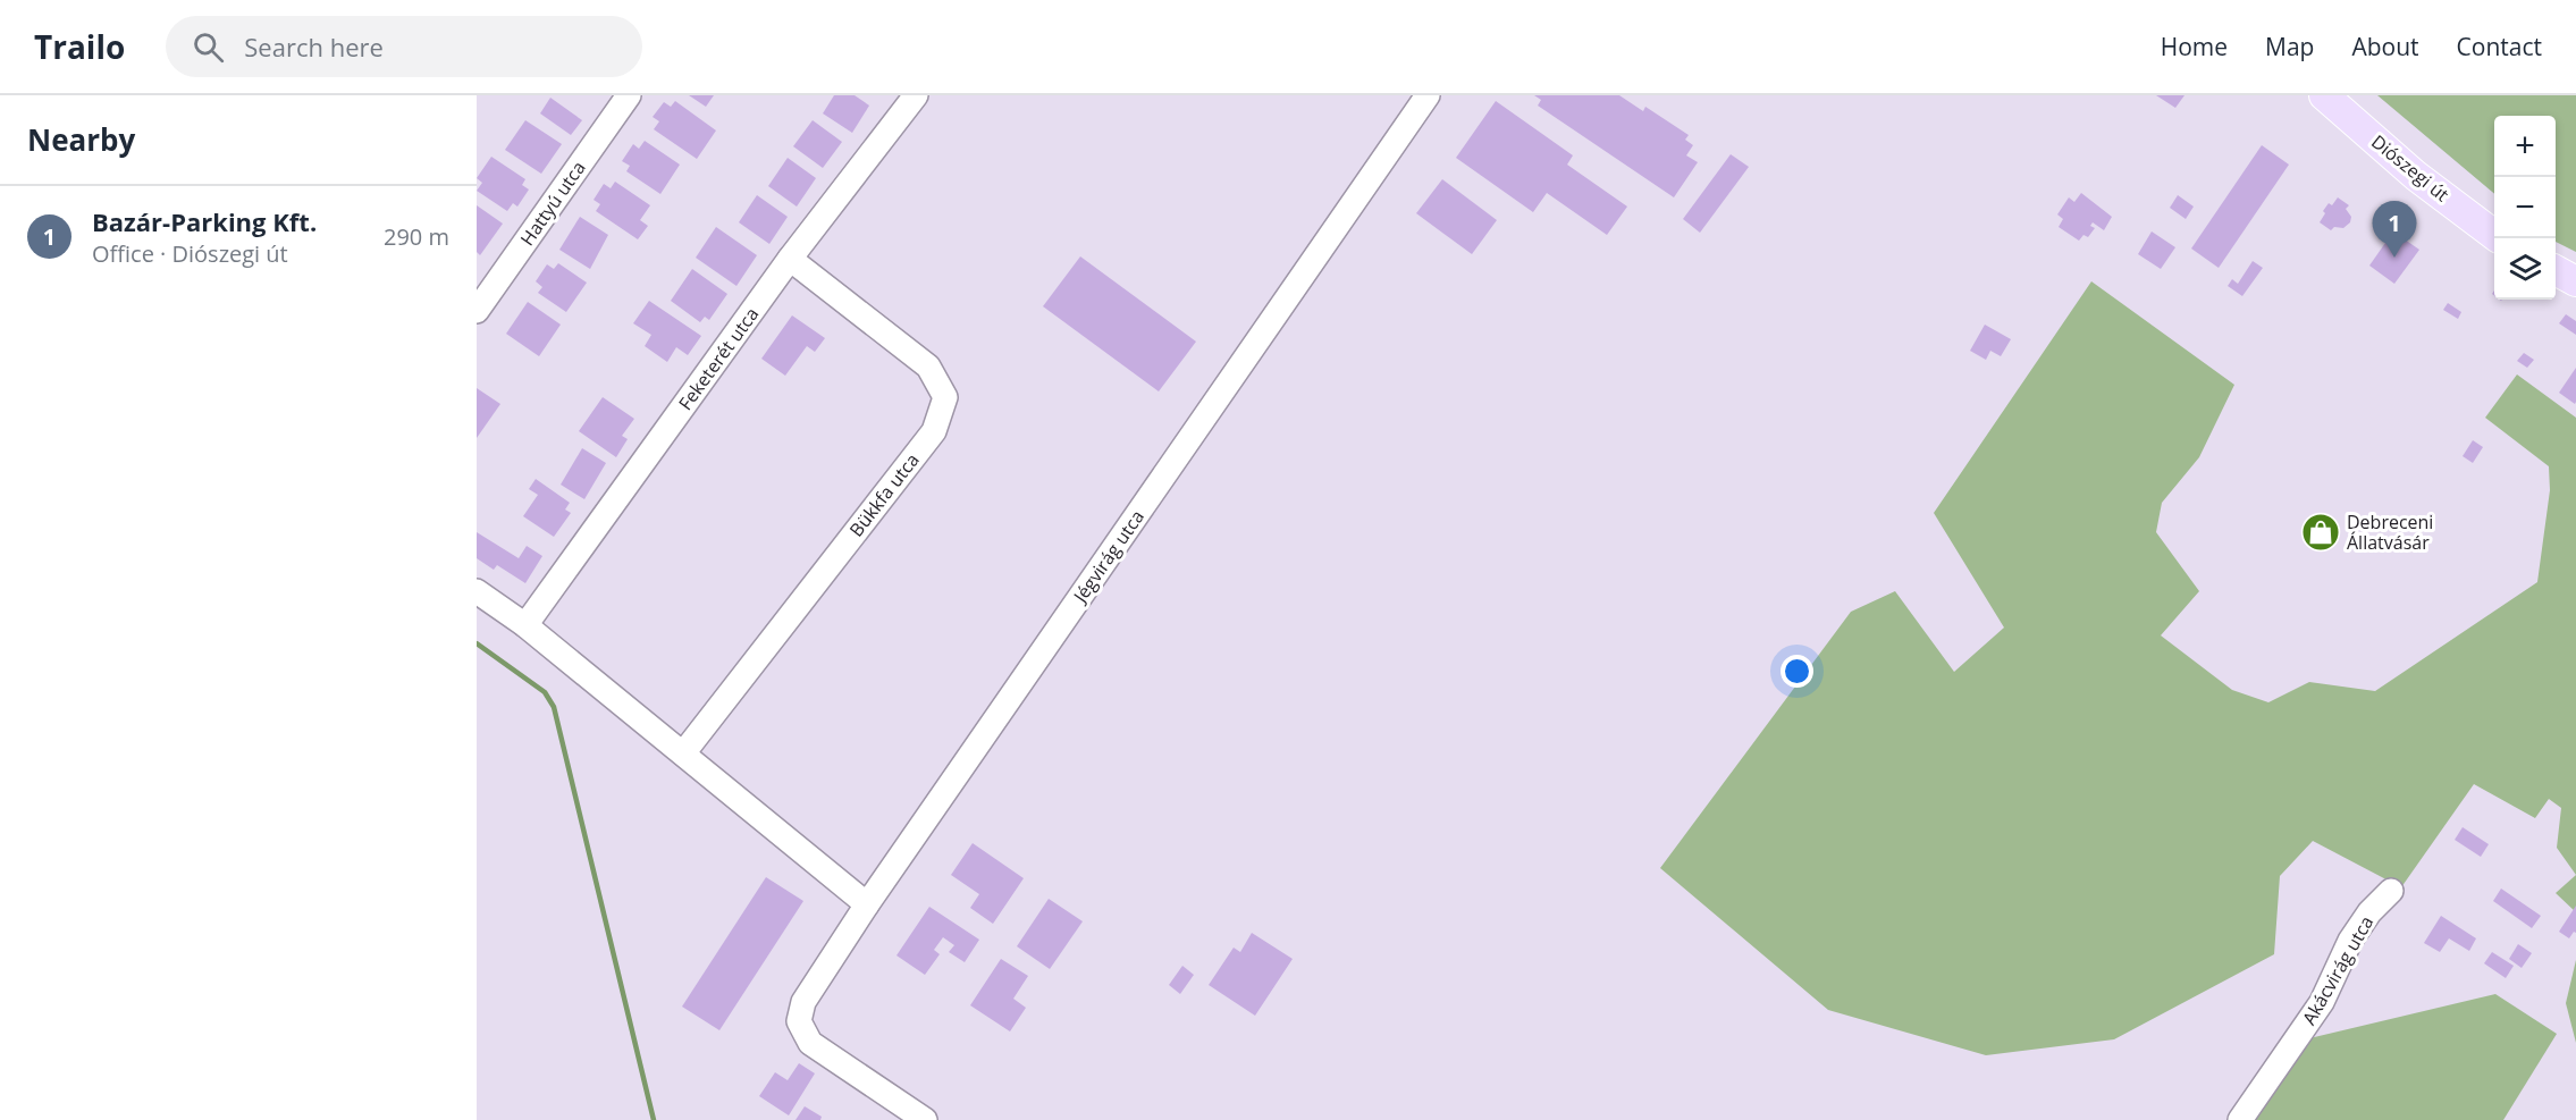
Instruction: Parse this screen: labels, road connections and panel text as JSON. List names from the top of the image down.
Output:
{
  "streets": {
    "main road": ["Diószegi út"],
    "street": [
      "Hattyú utca",
      "Feketerét utca",
      "Bükkfa utca",
      "Jégvirág utca",
      "Akácvirág utca"
    ]
  },
  "crossings": [
    ["Feketerét utca", "Bükkfa utca"]
  ],
  "places": {
    "shop": ["Debreceni Állatvásár"]
  },
  "page": {
    "header": "Trailo",
    "search": "Search here",
    "nav": [
      "Home",
      "Map",
      "About",
      "Contact"
    ],
    "heading": "Nearby",
    "map_buttons": ["+", "−"],
    "list": [
      {
        "mark": "1",
        "name": "Bazár-Parking Kft.",
        "note": "Office · Diószegi út",
        "value": "290 m"
      }
    ],
    "pins": "1"
  }
}
